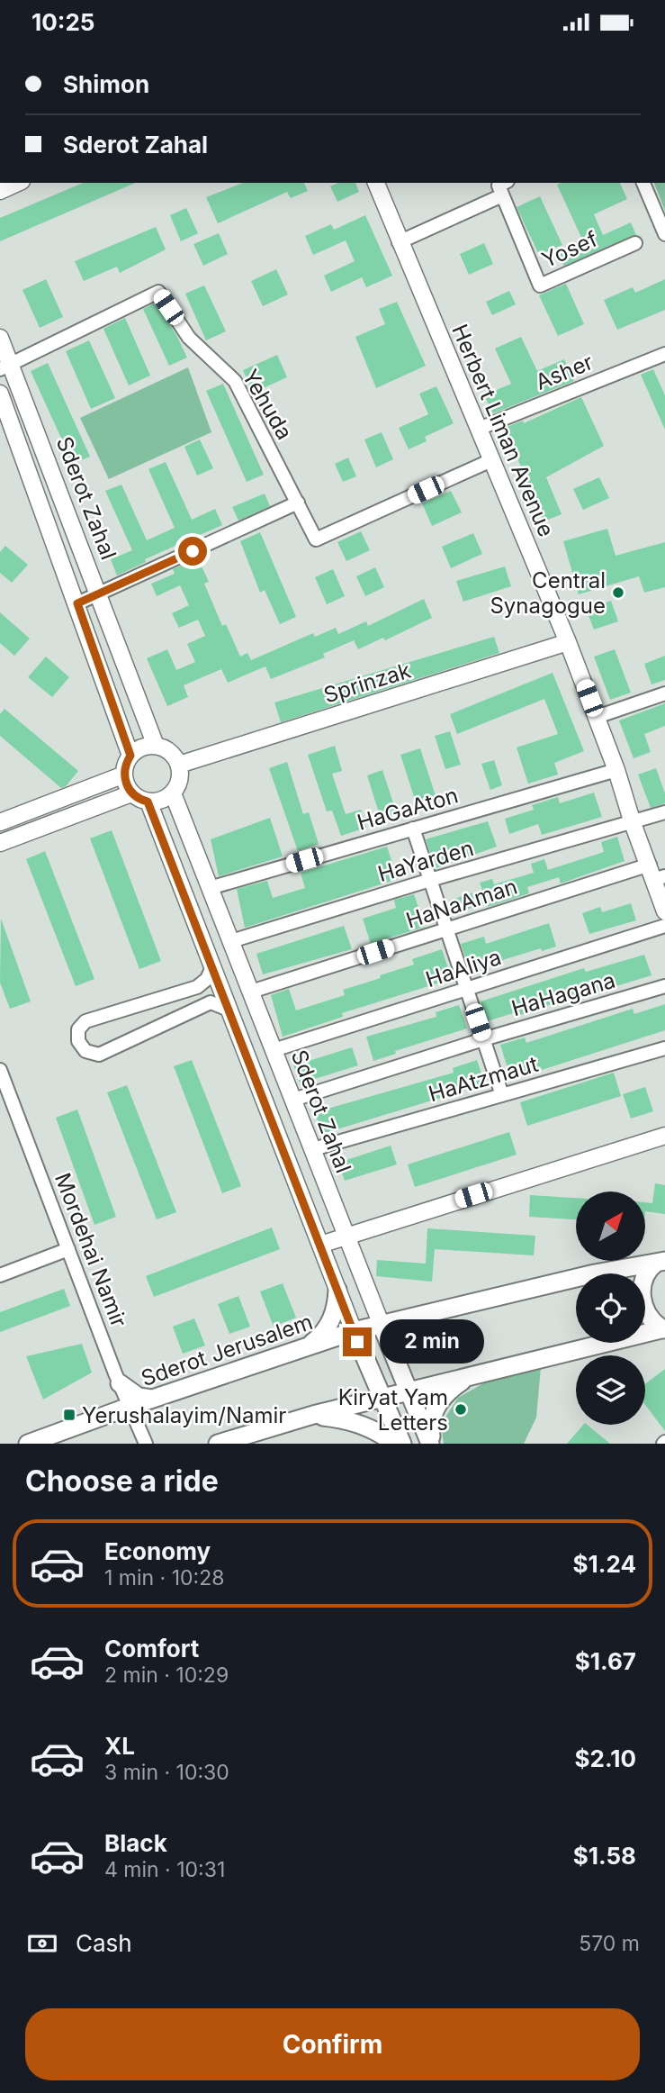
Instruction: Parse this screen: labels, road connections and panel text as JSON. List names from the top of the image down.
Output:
{
  "streets": {
    "main road": ["Sderot Zahal", "Sderot Jerusalem"],
    "street": [
      "Yosef",
      "Asher",
      "Yehuda",
      "Herbert Liman Avenue",
      "Sprinzak",
      "HaGaAton",
      "HaYarden",
      "HaNaAman",
      "HaAliya",
      "HaHagana",
      "HaAtzmaut",
      "Mordehai Namir"
    ]
  },
  "crossings": [
    ["Asher", "Herbert Liman Avenue"],
    ["Yehuda", "Herbert Liman Avenue"],
    ["Yehuda", "Sderot Zahal"],
    ["Herbert Liman Avenue", "Sprinzak"],
    ["Herbert Liman Avenue", "HaGaAton"],
    ["Herbert Liman Avenue", "HaYarden"],
    ["Herbert Liman Avenue", "HaNaAman"],
    ["Sderot Zahal", "Sprinzak"],
    ["Sderot Zahal", "HaGaAton"],
    ["Sderot Zahal", "HaYarden"],
    ["Sderot Zahal", "HaNaAman"],
    ["Sderot Zahal", "HaAliya"],
    ["Sderot Zahal", "HaHagana"],
    ["Sderot Zahal", "HaAtzmaut"],
    ["Sderot Zahal", "Sderot Jerusalem"],
    ["Mordehai Namir", "Sderot Jerusalem"]
  ],
  "places": {
    "other": ["Central Synagogue", "Kiryat Yam Letters"],
    "transit": ["Yerushalayim/Namir"]
  },
  "north": "top right",
  "page": {
    "status": "10:25",
    "banner": ["Shimon", "Sderot Zahal"],
    "bubble": "2 min",
    "heading": "Choose a ride",
    "list": [
      {
        "name": "Economy",
        "note": "1 min · 10:28",
        "value": "$1.24"
      },
      {
        "name": "Comfort",
        "note": "2 min · 10:29",
        "value": "$1.67"
      },
      {
        "name": "XL",
        "note": "3 min · 10:30",
        "value": "$2.10"
      },
      {
        "name": "Black",
        "note": "4 min · 10:31",
        "value": "$1.58"
      }
    ],
    "pay": ["Cash", "570 m"],
    "buttons": "Confirm"
  }
}
